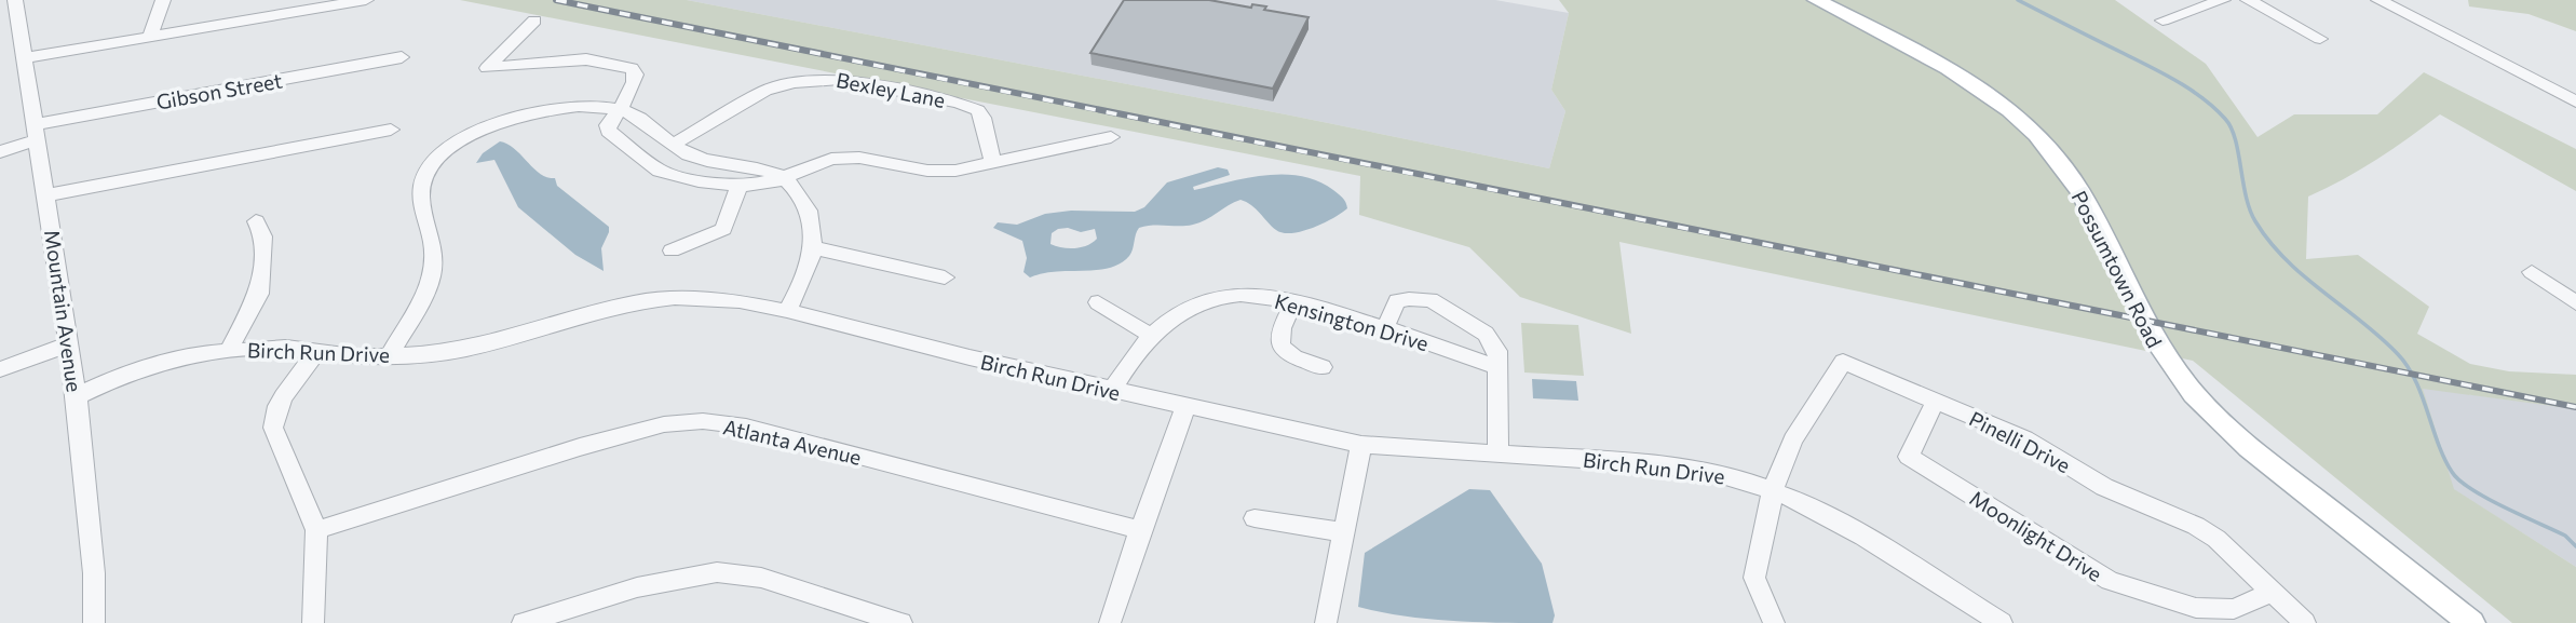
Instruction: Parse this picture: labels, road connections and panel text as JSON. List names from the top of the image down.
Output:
{
  "streets": {
    "main road": ["Possumtown Road"],
    "street": [
      "Bexley Lane",
      "Gibson Street",
      "Mountain Avenue",
      "Kensington Drive",
      "Birch Run Drive",
      "Atlanta Avenue",
      "Pinelli Drive",
      "Moonlight Drive"
    ]
  },
  "crossings": [
    ["Gibson Street", "Mountain Avenue"],
    ["Mountain Avenue", "Birch Run Drive"],
    ["Kensington Drive", "Birch Run Drive"],
    ["Birch Run Drive", "Pinelli Drive"],
    ["Pinelli Drive", "Moonlight Drive"]
  ]
}
